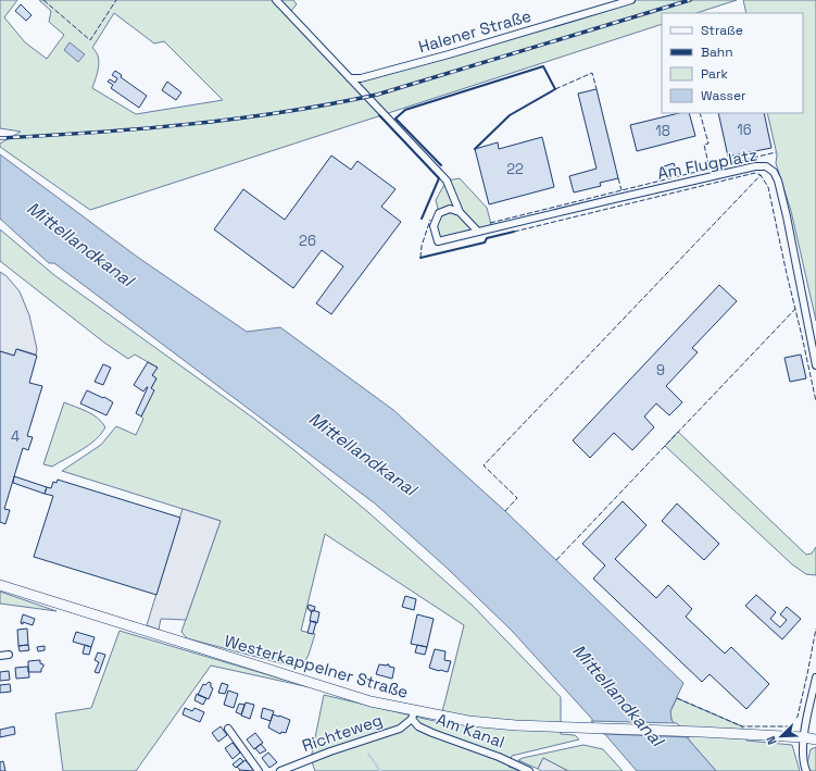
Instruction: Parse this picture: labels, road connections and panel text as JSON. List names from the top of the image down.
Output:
{
  "streets": {
    "main road": ["Westerkappelner Straße"],
    "street": [
      "Halener Straße",
      "Am Flugplatz",
      "Am Kanal",
      "Richteweg"
    ]
  },
  "crossings": [
    ["Westerkappelner Straße", "Am Kanal"],
    ["Westerkappelner Straße", "Richteweg"],
    ["Am Kanal", "Richteweg"]
  ],
  "water": ["Mittellandkanal"],
  "house_numbers": [
    "16",
    "18",
    "22",
    "26",
    "9",
    "4"
  ],
  "legend": [
    "Straße",
    "Bahn",
    "Park",
    "Wasser"
  ],
  "north": "bottom left"
}
